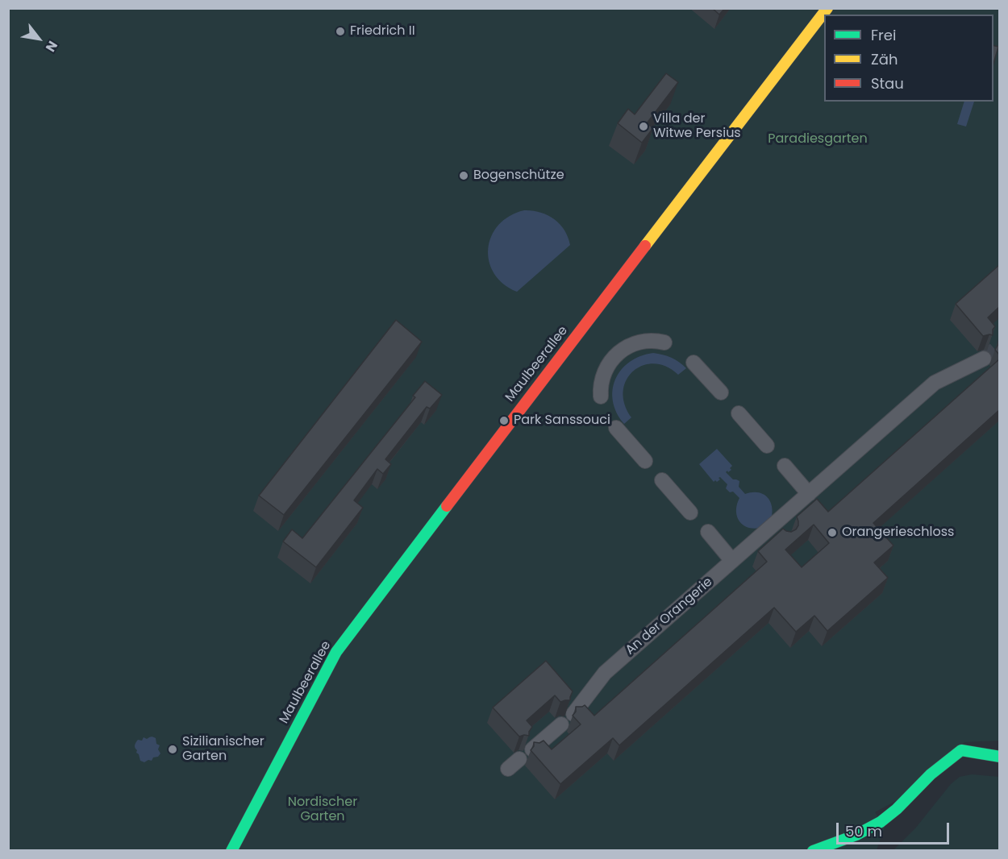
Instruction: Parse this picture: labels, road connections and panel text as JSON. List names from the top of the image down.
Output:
{
  "streets": {
    "street": ["Maulbeerallee", "An der Orangerie"]
  },
  "parks": ["Paradiesgarten", "Nordischer Garten"],
  "places": [
    "Friedrich II",
    "Villa der Witwe Persius",
    "Bogenschütze",
    "Park Sanssouci",
    "Orangerieschloss",
    "Sizilianischer Garten"
  ],
  "legend": ["Frei", "Zäh", "Stau"],
  "scale_bar": "50 m",
  "north": "bottom right"
}
